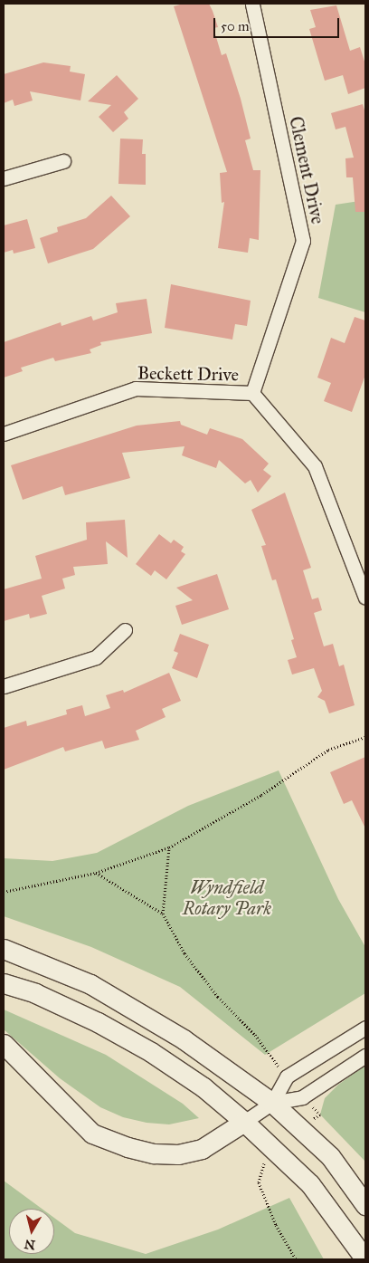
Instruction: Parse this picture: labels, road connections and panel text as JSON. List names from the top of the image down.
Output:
{
  "streets": {
    "street": ["Clement Drive", "Beckett Drive"]
  },
  "crossings": [
    ["Clement Drive", "Beckett Drive"]
  ],
  "parks": ["Wyndfield Rotary Park"],
  "scale_bar": "50 m",
  "north": "bottom"
}
